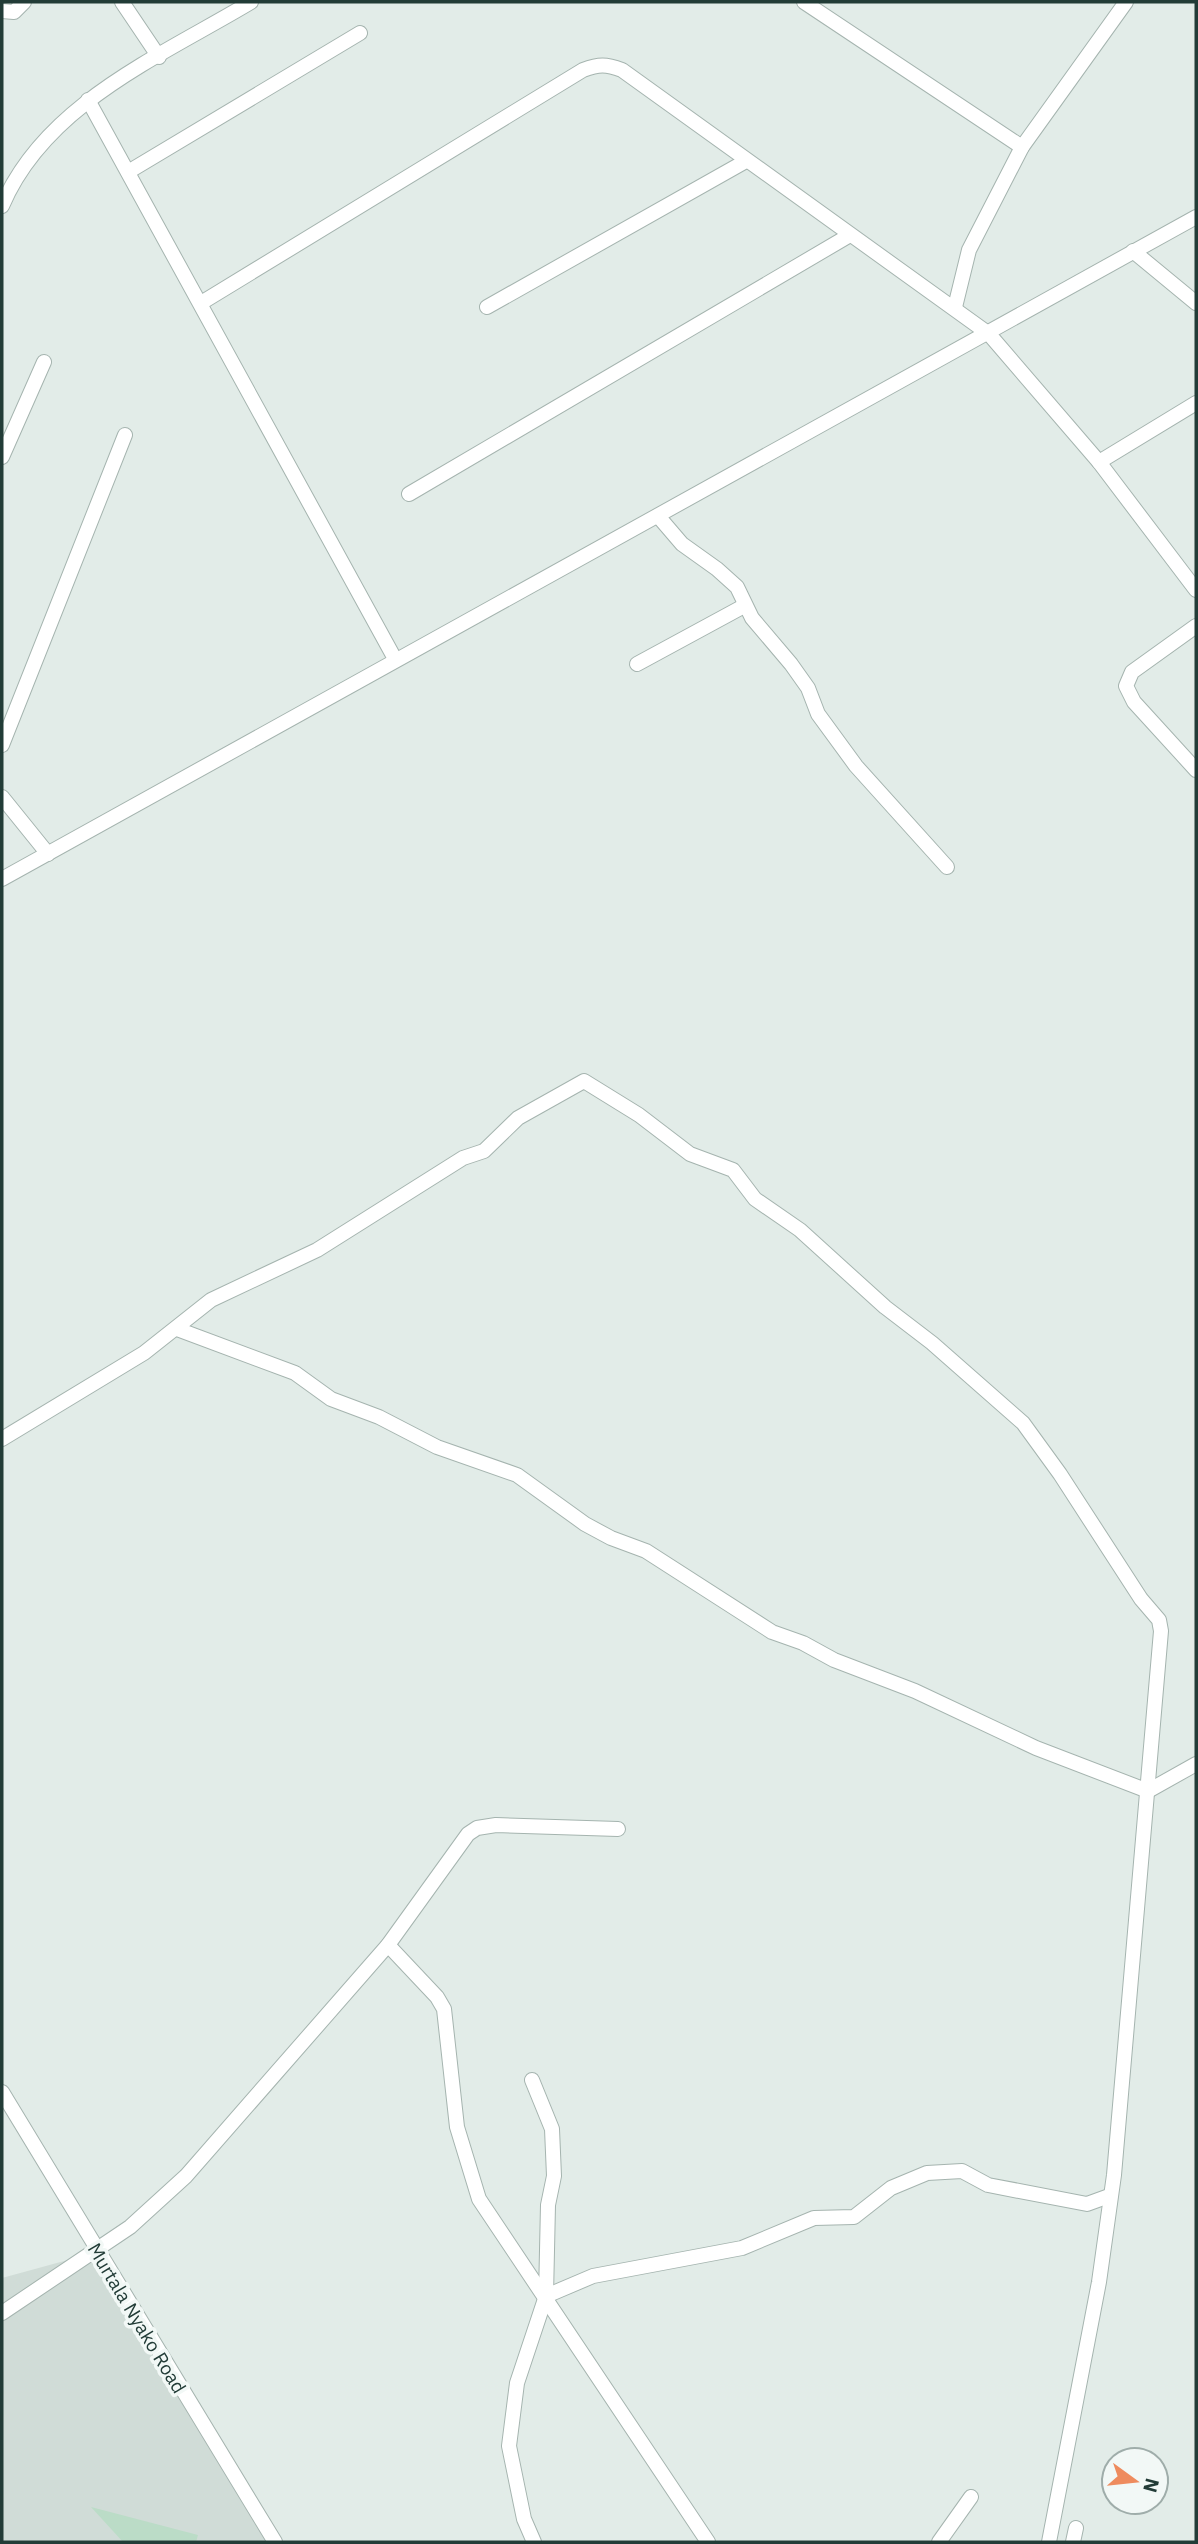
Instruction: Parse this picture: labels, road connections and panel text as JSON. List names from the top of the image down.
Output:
{
  "streets": {
    "street": ["Murtala Nyako Road"]
  },
  "north": "right"
}
